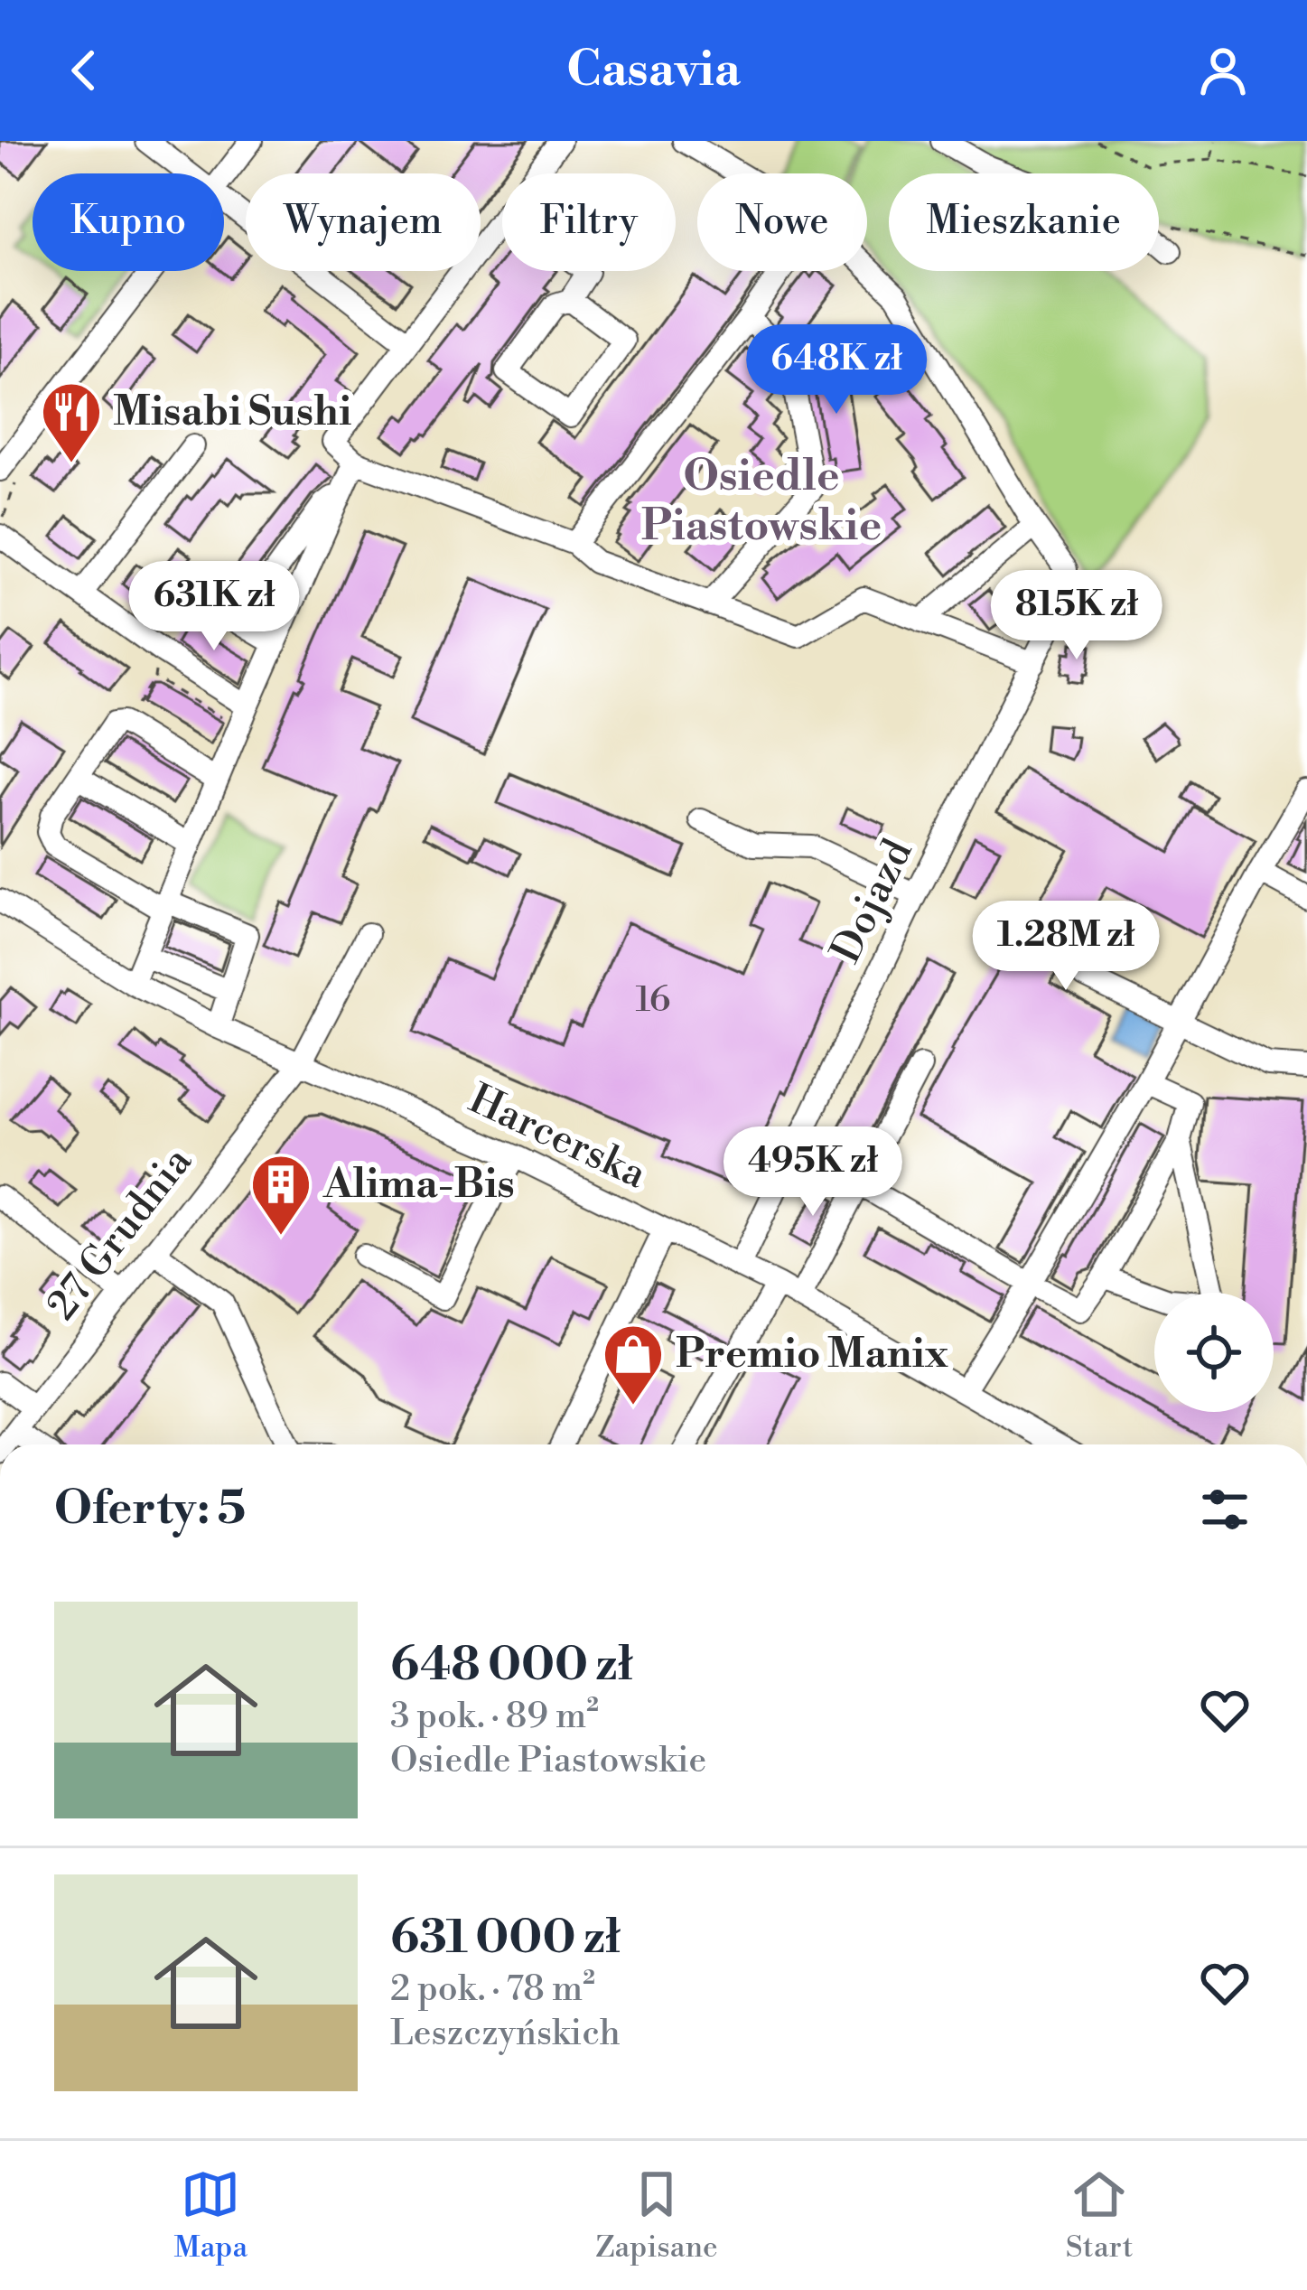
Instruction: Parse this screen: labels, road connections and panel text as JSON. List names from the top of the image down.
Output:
{
  "streets": {
    "street": ["Dojazd", "Harcerska", "27 Grudnia"]
  },
  "crossings": [
    ["Dojazd", "Harcerska"],
    ["Harcerska", "27 Grudnia"]
  ],
  "districts": ["Osiedle Piastowskie"],
  "places": {
    "restaurant": ["Misabi Sushi"],
    "building": ["Alima-Bis"],
    "shop": ["Premio Manix"]
  },
  "house_numbers": ["16"],
  "page": {
    "header": "Casavia",
    "chip": [
      "Kupno",
      "Wynajem",
      "Filtry",
      "Nowe",
      "Mieszkanie"
    ],
    "price": [
      "648K zł",
      "631K zł",
      "815K zł",
      "1.28M zł",
      "495K zł"
    ],
    "heading": "Oferty: 5",
    "list": [
      {
        "name": "648 000 zł",
        "note": "3 pok. · 89 m² · Osiedle Piastowskie"
      },
      {
        "name": "631 000 zł",
        "note": "2 pok. · 78 m² · Leszczyńskich"
      }
    ],
    "tabs": ["Mapa", "Zapisane", "Start"]
  }
}
